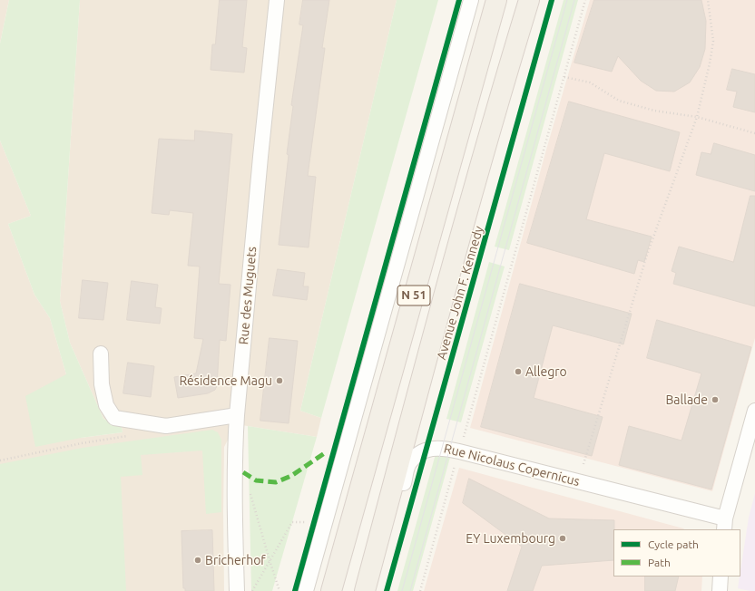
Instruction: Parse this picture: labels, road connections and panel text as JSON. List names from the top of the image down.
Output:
{
  "streets": {
    "main road": ["Avenue John F. Kennedy", "N 51"],
    "street": ["Rue des Muguets", "Rue Nicolaus Copernicus"]
  },
  "places": [
    "Allegro",
    "Résidence Magu",
    "Ballade",
    "EY Luxembourg",
    "Bricherhof"
  ],
  "legend": ["Cycle path", "Path"]
}
